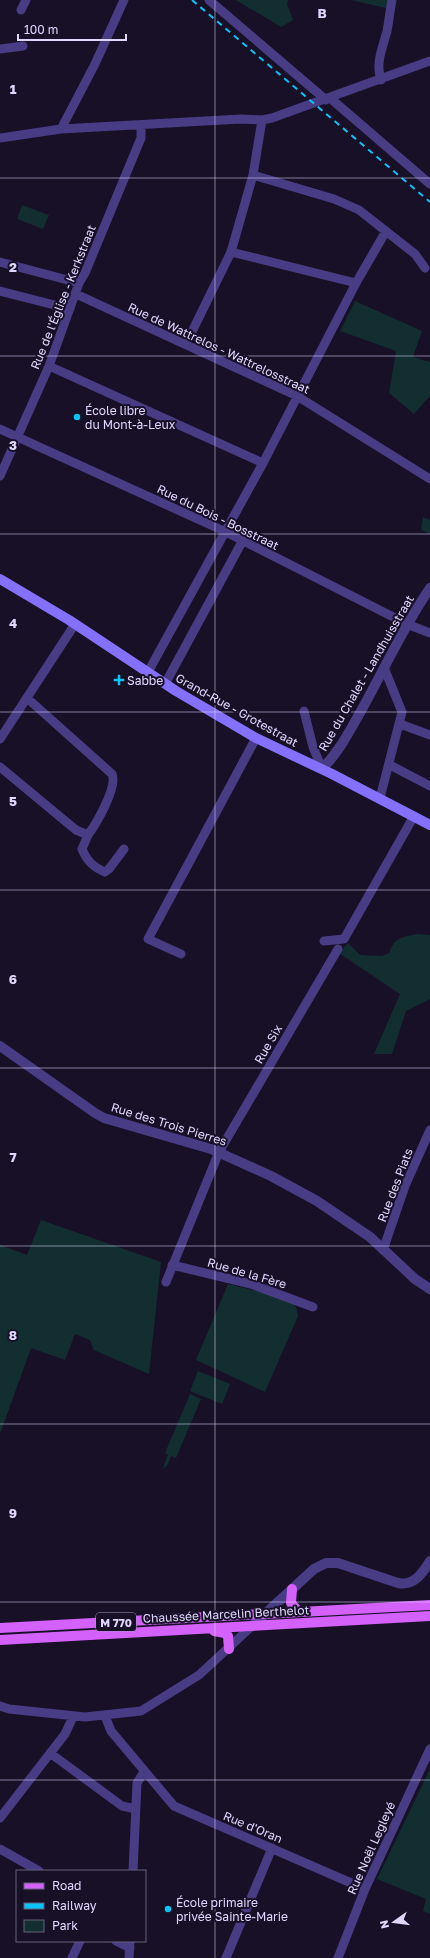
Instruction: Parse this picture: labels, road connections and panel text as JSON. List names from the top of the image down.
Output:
{
  "streets": {
    "main road": ["Grand-Rue - Grotestraat", "Chaussée Marcelin Berthelot", "M 770"],
    "street": [
      "Rue de l'Église - Kerkstraat",
      "Rue de Wattrelos - Wattrelosstraat",
      "Rue du Bois - Bosstraat",
      "Rue du Chalet - Landhuisstraat",
      "Rue Six",
      "Rue des Trois Pierres",
      "Rue des Piats",
      "Rue de la Fère",
      "Rue d'Oran",
      "Rue Noël Legleyé"
    ]
  },
  "crossings": [
    ["Rue de l'Église - Kerkstraat", "Rue de Wattrelos - Wattrelosstraat"],
    ["Rue de l'Église - Kerkstraat", "Rue du Bois - Bosstraat"],
    ["Rue du Bois - Bosstraat", "Rue du Chalet - Landhuisstraat"],
    ["Rue du Chalet - Landhuisstraat", "Grand-Rue - Grotestraat"],
    ["Rue Six", "Rue des Trois Pierres"],
    ["Rue des Trois Pierres", "Rue des Piats"],
    ["Rue d'Oran", "Rue Noël Legleyé"]
  ],
  "places": {
    "other": ["École libre du Mont-à-Leux", "École primaire privée Sainte-Marie"],
    "health": ["Sabbe"]
  },
  "legend": ["Road", "Railway", "Park"],
  "scale_bar": "100 m",
  "north": "left",
  "grid": {
    "columns": ["B"],
    "rows": [
      "1",
      "2",
      "3",
      "4",
      "5",
      "6",
      "7",
      "8",
      "9"
    ]
  }
}
